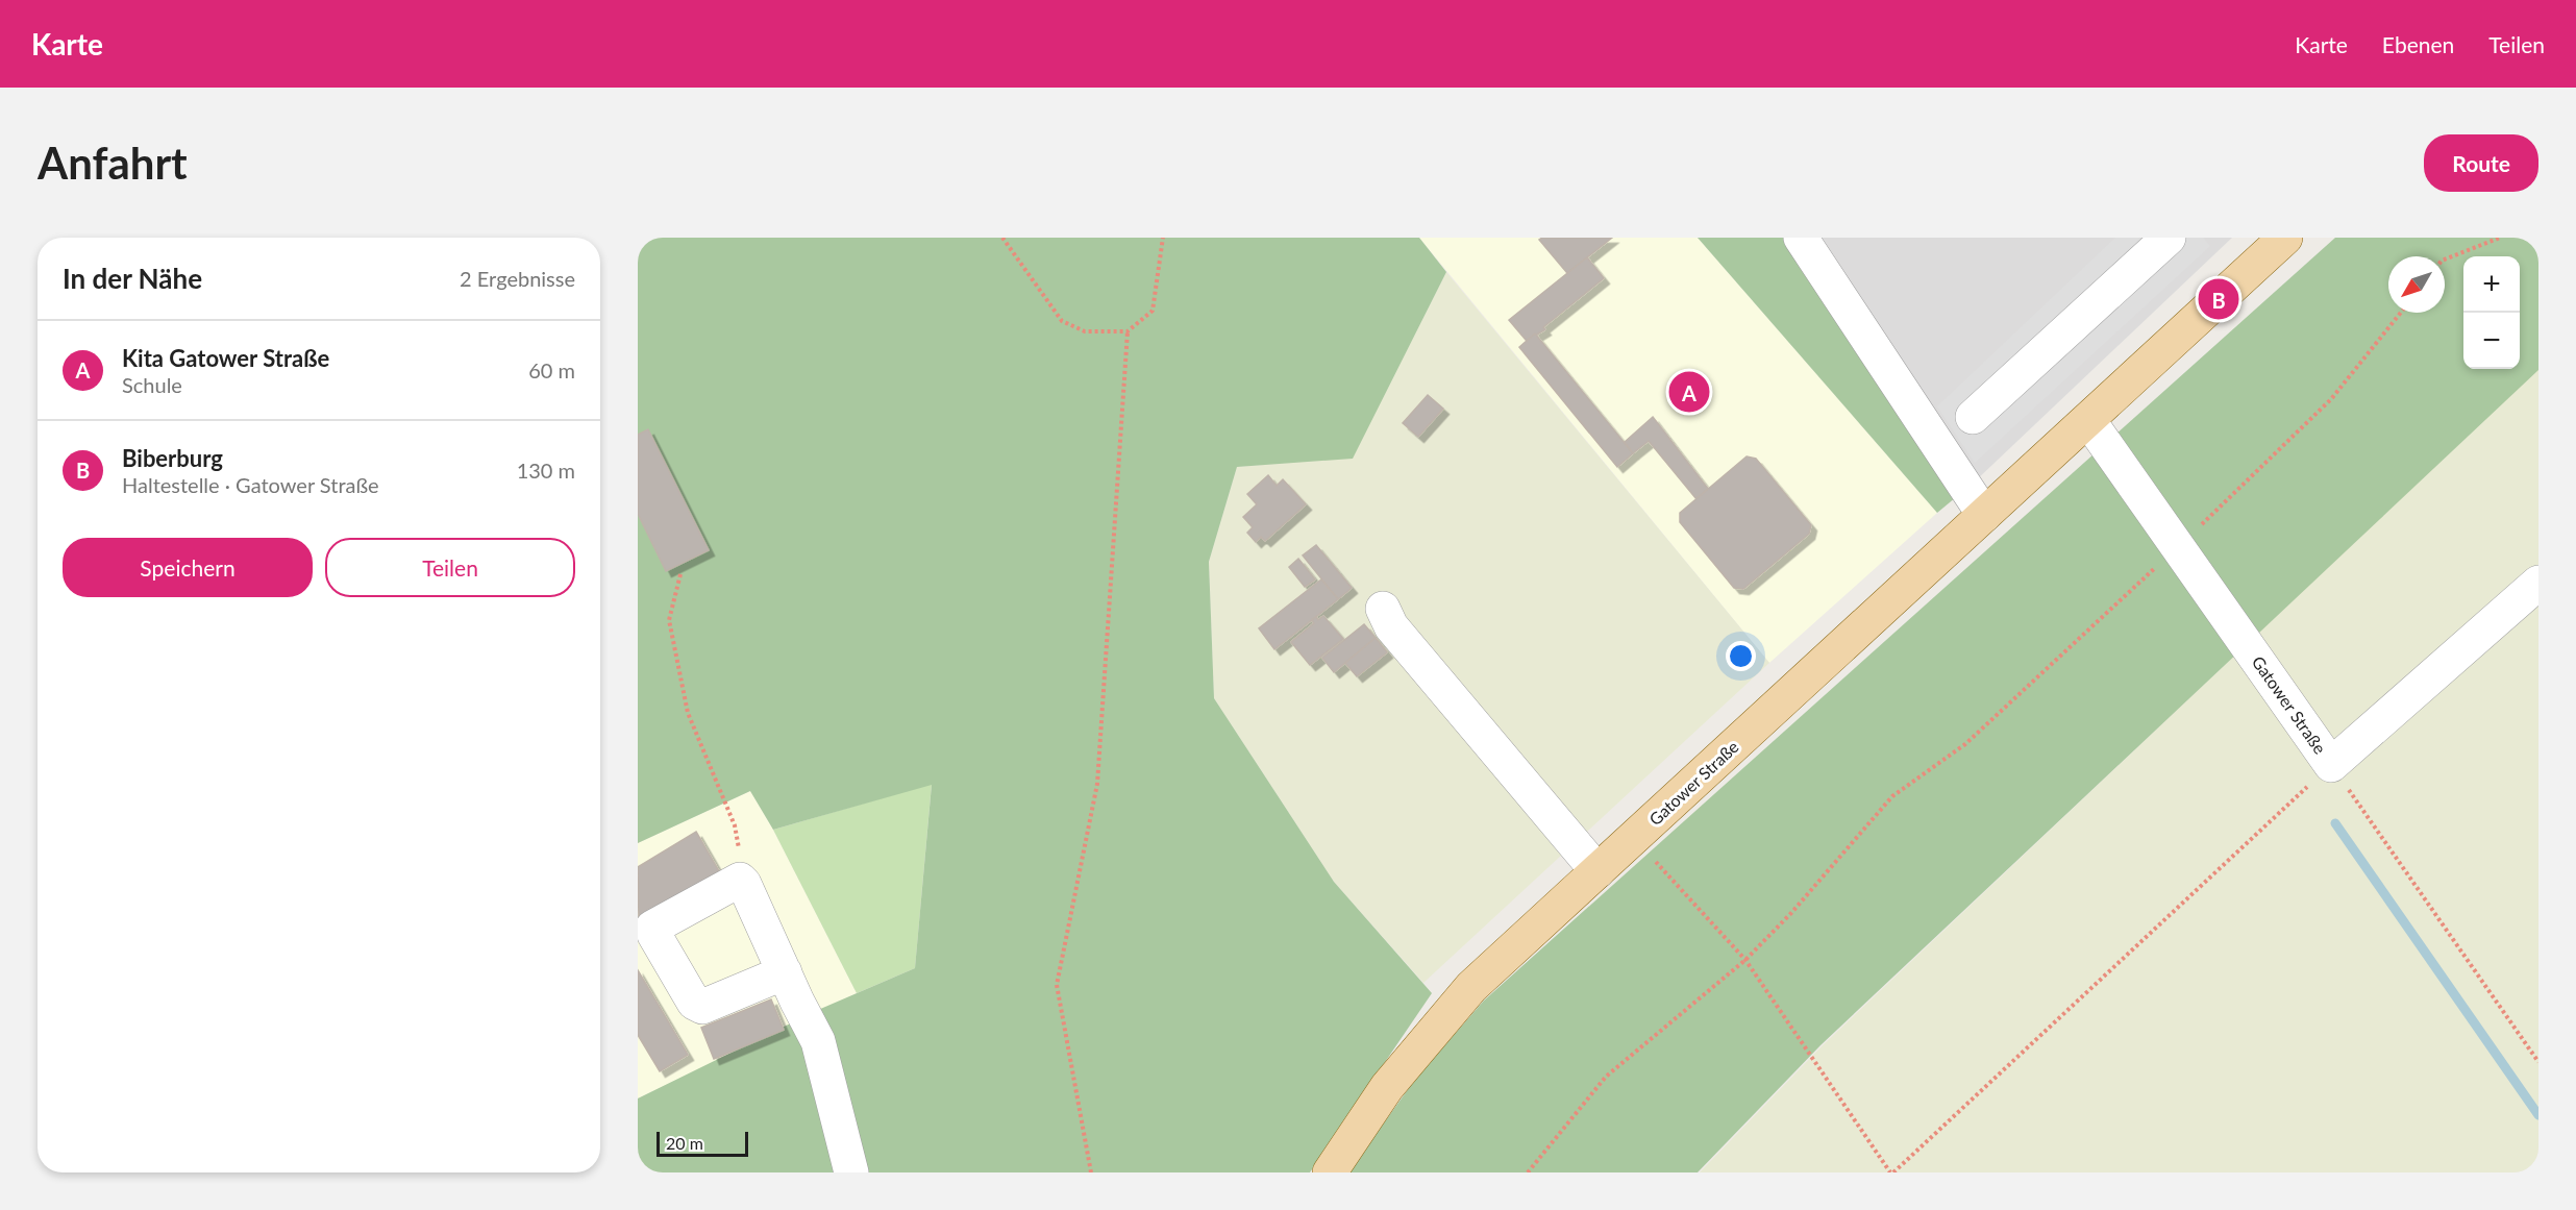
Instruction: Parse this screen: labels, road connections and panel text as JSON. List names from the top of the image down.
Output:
{
  "streets": {
    "main road": ["Gatower Straße"]
  },
  "scale_bar": "20 m",
  "north": "bottom left",
  "page": {
    "header": "Karte",
    "nav": ["Karte", "Ebenen", "Teilen"],
    "buttons": [
      "Route",
      ["Speichern", "Teilen"]
    ],
    "title": "Anfahrt",
    "heading": ["In der Nähe", "2 Ergebnisse"],
    "map_buttons": ["+", "−"],
    "pins": ["B", "A"],
    "list": [
      {
        "mark": "A",
        "name": "Kita Gatower Straße",
        "note": "Schule",
        "value": "60 m"
      },
      {
        "mark": "B",
        "name": "Biberburg",
        "note": "Haltestelle · Gatower Straße",
        "value": "130 m"
      }
    ],
    "scale": "20 m"
  }
}
